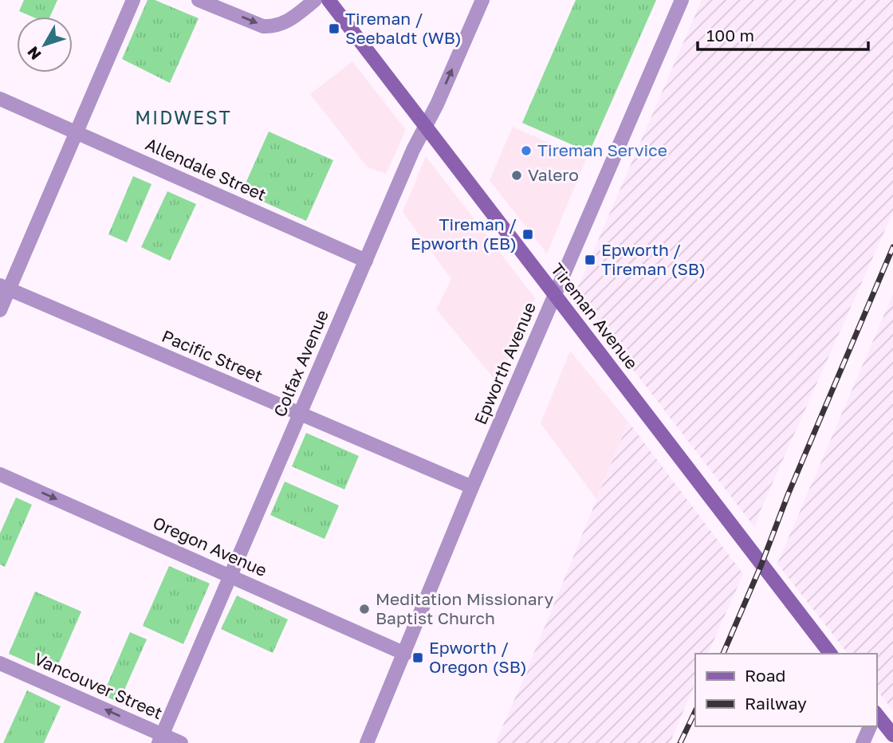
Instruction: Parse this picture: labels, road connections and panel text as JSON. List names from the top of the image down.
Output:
{
  "streets": {
    "street": [
      "Allendale Street",
      "Tireman Avenue",
      "Pacific Street",
      "Colfax Avenue",
      "Epworth Avenue",
      "Oregon Avenue",
      "Vancouver Street"
    ]
  },
  "crossings": [
    ["Allendale Street", "Colfax Avenue"],
    ["Tireman Avenue", "Colfax Avenue"],
    ["Tireman Avenue", "Epworth Avenue"],
    ["Pacific Street", "Colfax Avenue"],
    ["Pacific Street", "Epworth Avenue"],
    ["Colfax Avenue", "Oregon Avenue"],
    ["Colfax Avenue", "Vancouver Street"],
    ["Epworth Avenue", "Oregon Avenue"]
  ],
  "one_way": ["Oregon Avenue", "Vancouver Street"],
  "districts": ["MIDWEST"],
  "places": {
    "transit": [
      "Tireman / Seebaldt (WB)",
      "Tireman / Epworth (EB)",
      "Epworth / Tireman (SB)",
      "Epworth / Oregon (SB)"
    ],
    "other": ["Tireman Service", "Valero", "Meditation Missionary Baptist Church"]
  },
  "legend": ["Road", "Railway"],
  "scale_bar": "100 m",
  "north": "bottom left"
}
